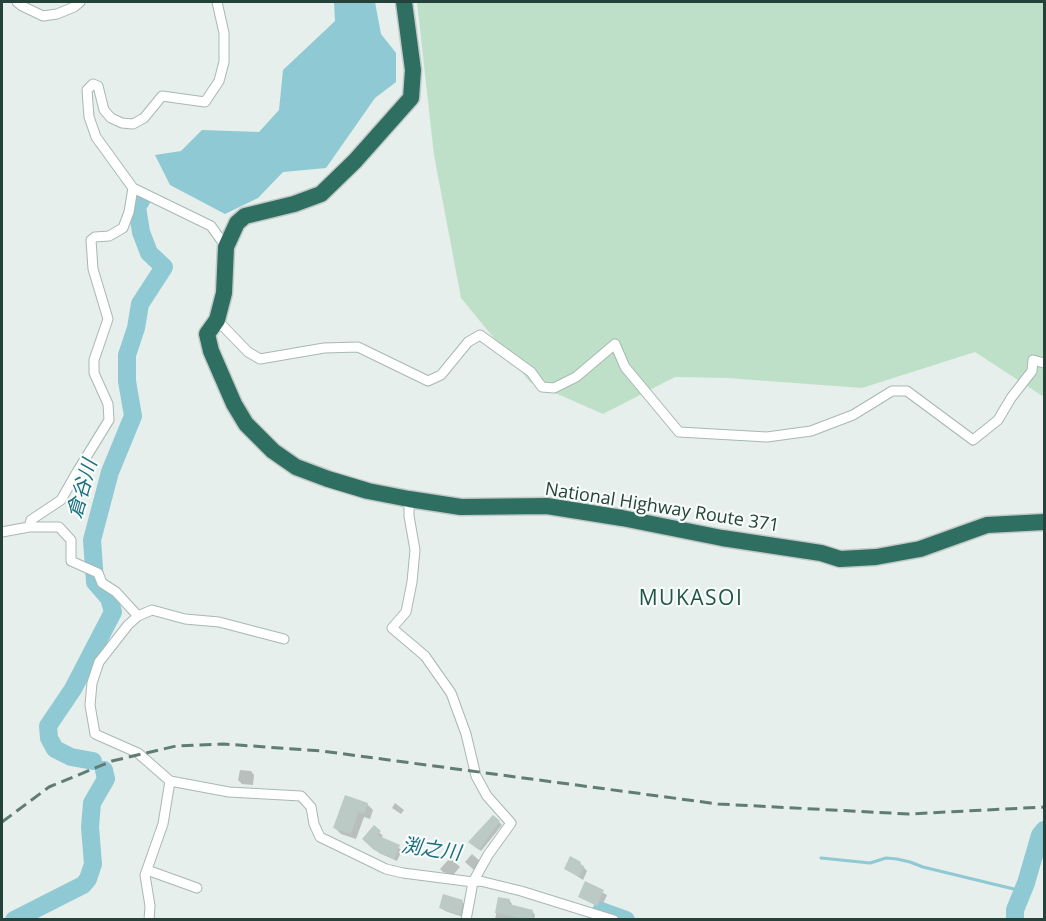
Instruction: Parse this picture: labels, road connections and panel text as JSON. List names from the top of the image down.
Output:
{
  "streets": {
    "highway": ["National Highway Route 371"]
  },
  "districts": ["MUKASOI"],
  "water": ["倉谷川", "渕之川"]
}
